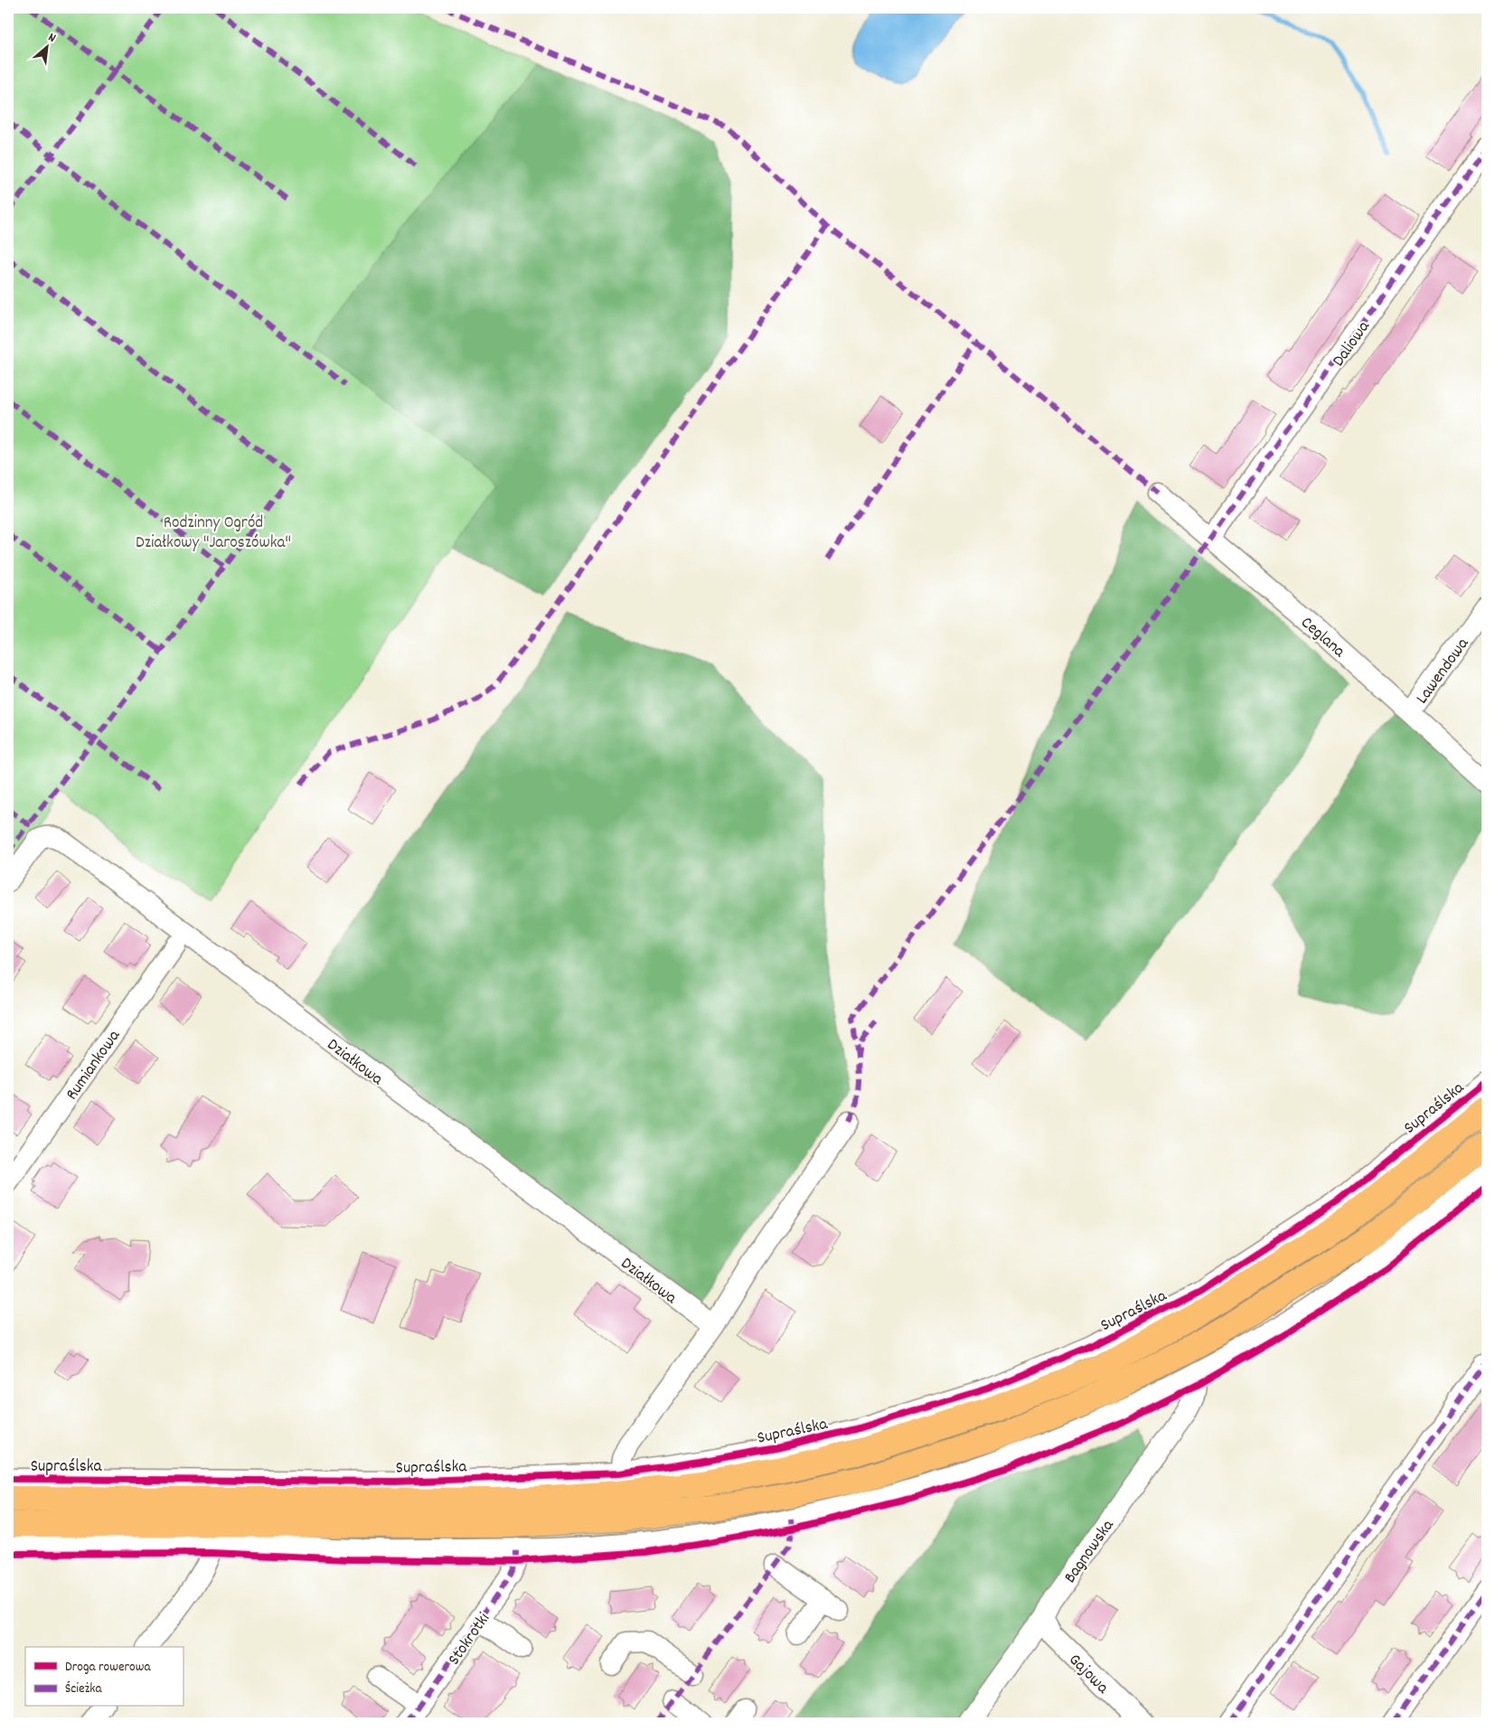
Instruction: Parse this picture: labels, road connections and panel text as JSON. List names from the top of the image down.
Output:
{
  "streets": {
    "street": [
      "Daliowa",
      "Ceglana",
      "Lawendowa",
      "Działkowa",
      "Rumiankowa",
      "Supraślska",
      "Bagnowska",
      "Stokrotki",
      "Gajowa"
    ]
  },
  "crossings": [
    ["Daliowa", "Ceglana"],
    ["Ceglana", "Lawendowa"],
    ["Bagnowska", "Gajowa"]
  ],
  "parks": ["Rodzinny Ogród Działkowy \"Jaroszówka\""],
  "legend": ["Droga rowerowa", "Ścieżka"],
  "north": "top right"
}
